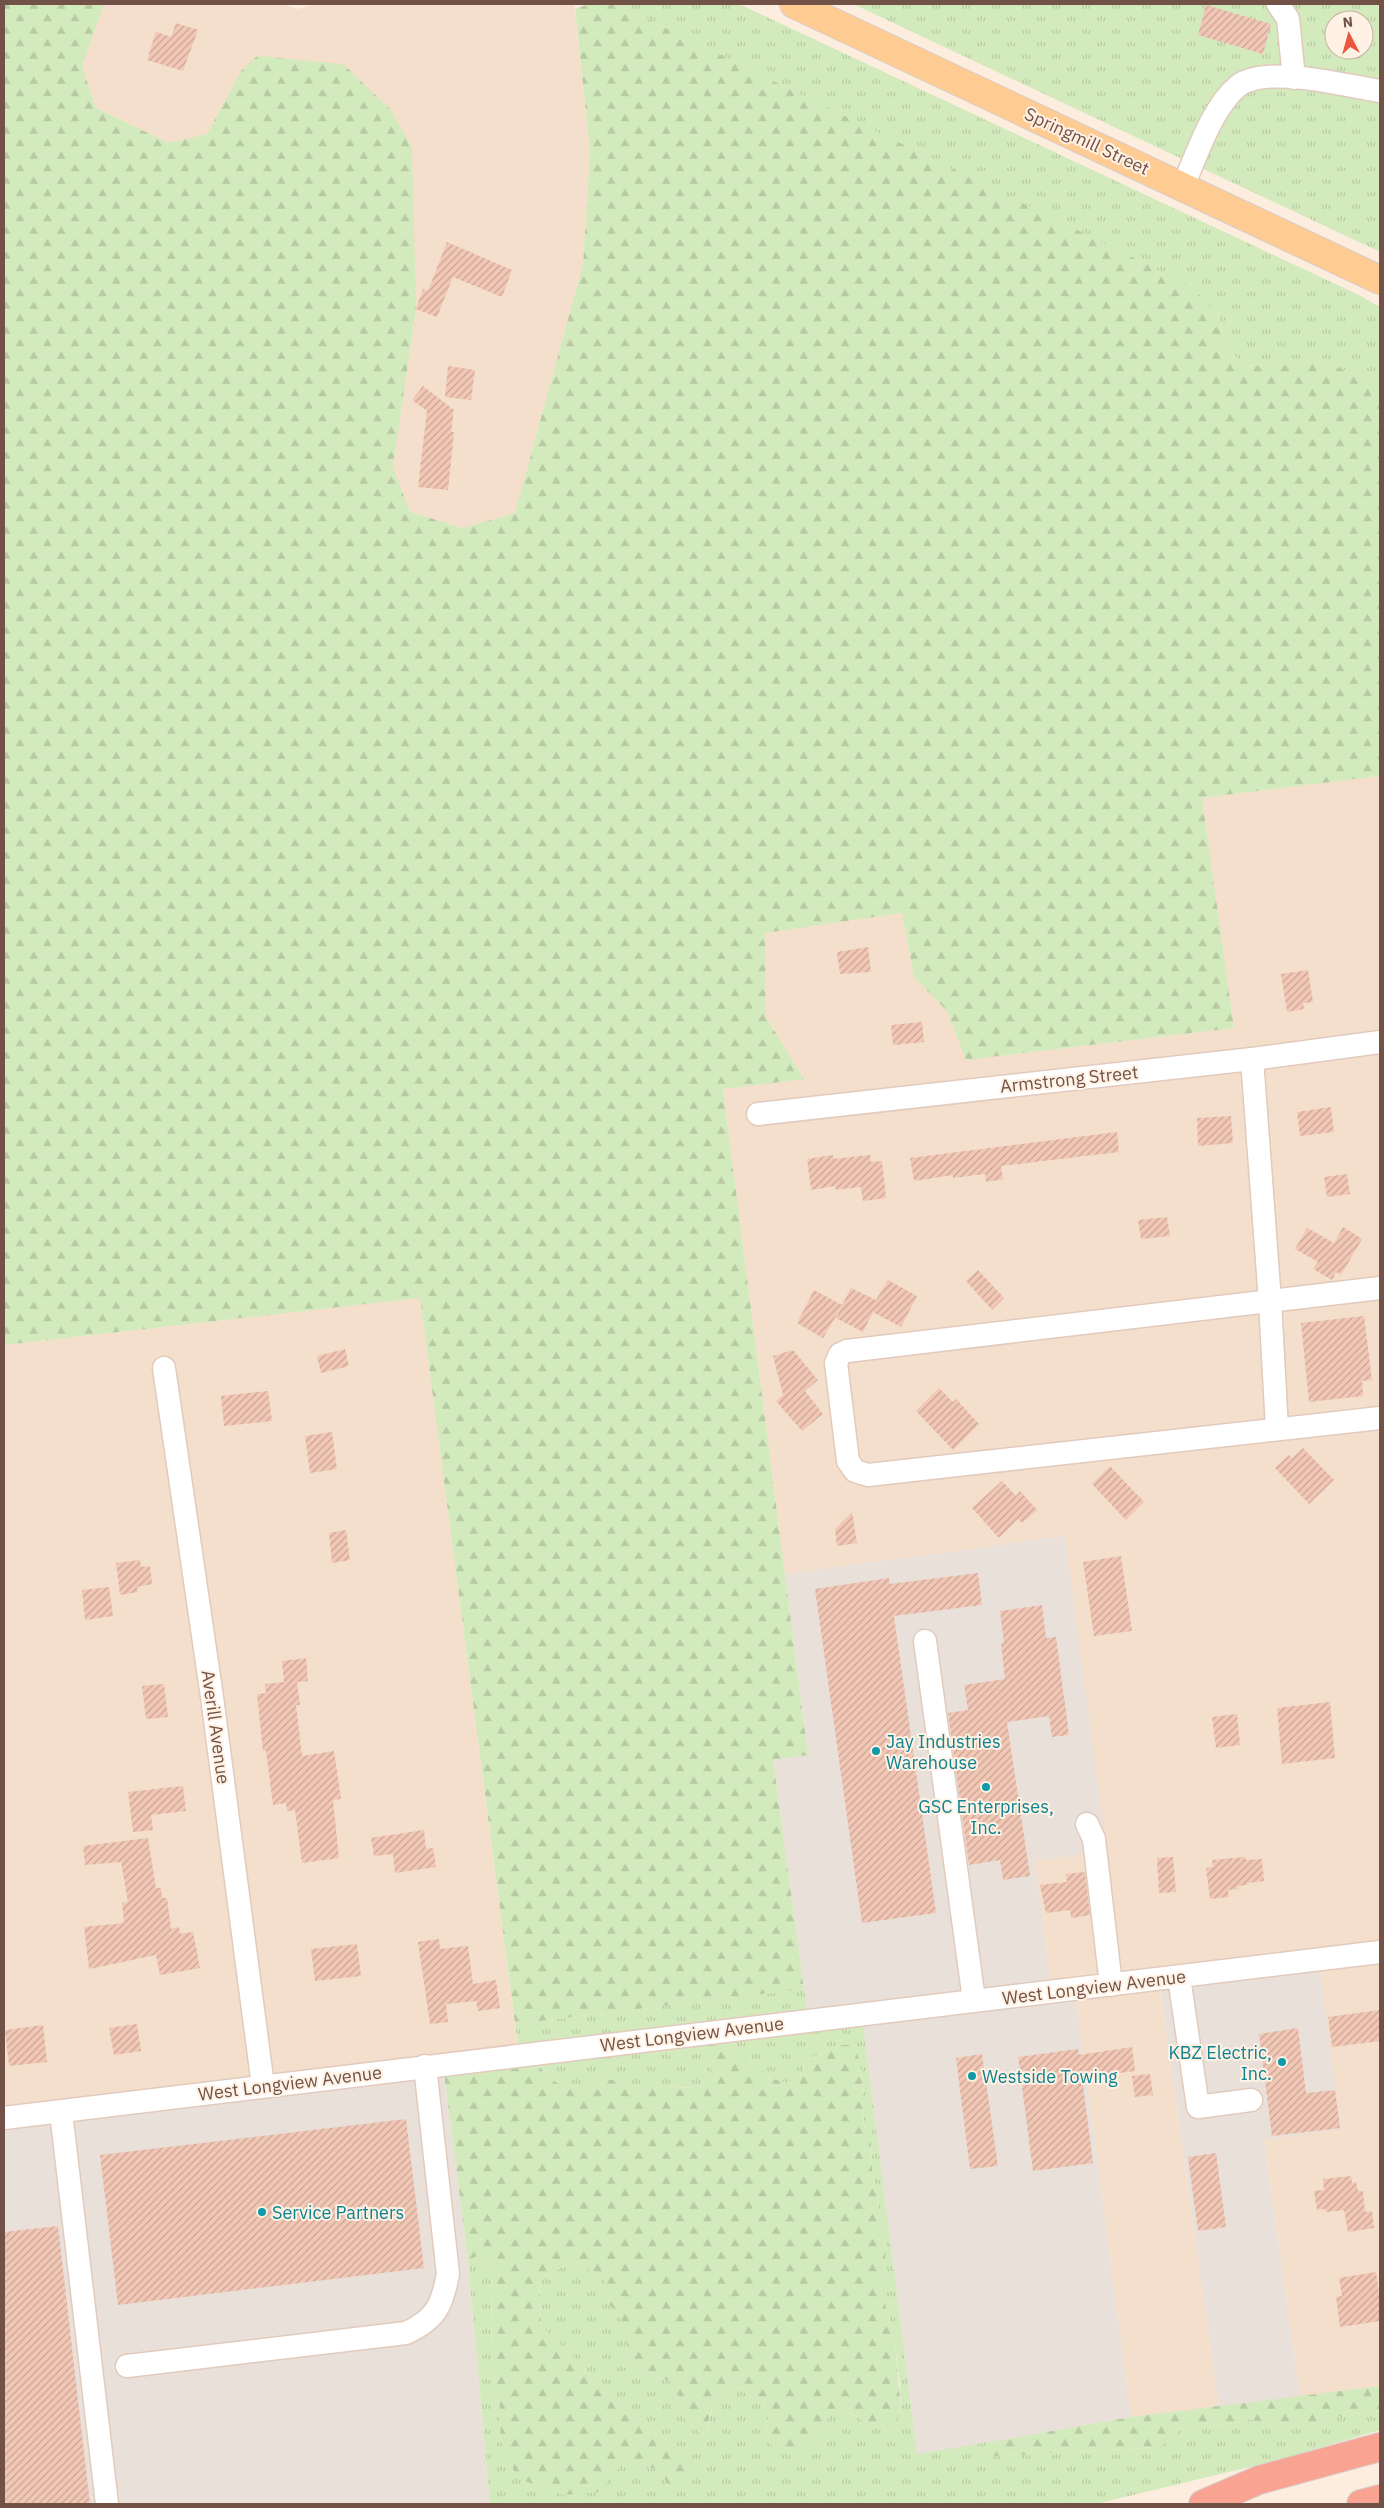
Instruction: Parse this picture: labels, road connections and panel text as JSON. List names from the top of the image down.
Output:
{
  "streets": {
    "main road": ["Springmill Street"],
    "street": ["Armstrong Street", "Averill Avenue", "West Longview Avenue"]
  },
  "crossings": [
    ["Averill Avenue", "West Longview Avenue"]
  ],
  "places": [
    "Jay Industries Warehouse",
    "GSC Enterprises, Inc.",
    "KBZ Electric, Inc.",
    "Westside Towing",
    "Service Partners"
  ],
  "north": "top"
}
